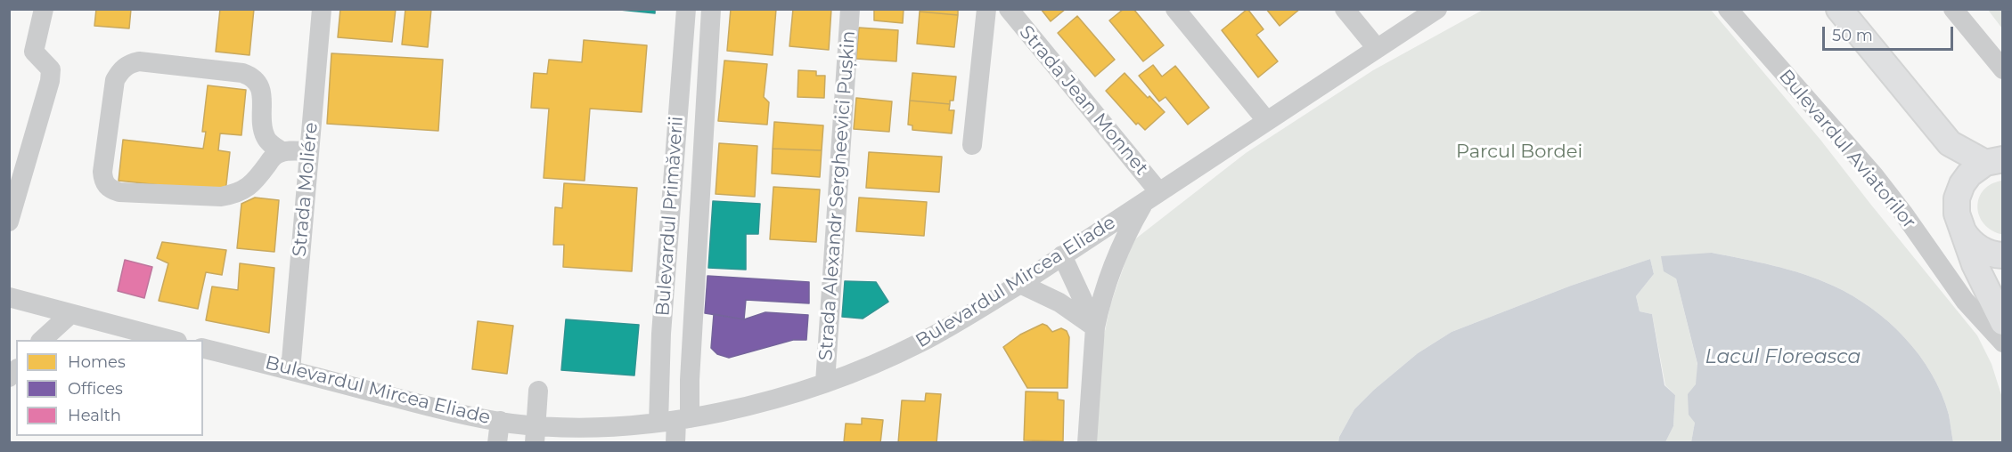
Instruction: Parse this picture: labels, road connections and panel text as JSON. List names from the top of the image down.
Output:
{
  "streets": {
    "street": [
      "Strada Jean Monnet",
      "Bulevardul Aviatorilor",
      "Strada Moliére",
      "Strada Alexandr Sergheevici Pușkin",
      "Bulevardul Primăverii",
      "Bulevardul Mircea Eliade"
    ]
  },
  "crossings": [
    ["Strada Jean Monnet", "Bulevardul Mircea Eliade"],
    ["Strada Moliére", "Bulevardul Mircea Eliade"],
    ["Strada Alexandr Sergheevici Pușkin", "Bulevardul Mircea Eliade"],
    ["Bulevardul Primăverii", "Bulevardul Mircea Eliade"]
  ],
  "water": ["Lacul Floreasca"],
  "parks": ["Parcul Bordei"],
  "legend": ["Homes", "Offices", "Health"],
  "scale_bar": "50 m"
}
